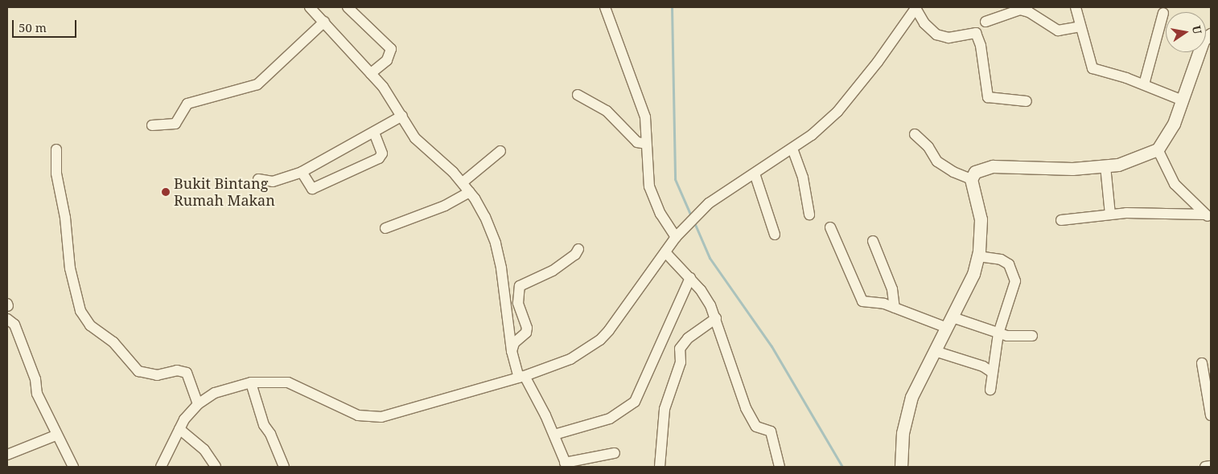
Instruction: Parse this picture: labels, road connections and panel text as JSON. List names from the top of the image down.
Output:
{
  "places": ["Bukit Bintang Rumah Makan"],
  "scale_bar": "50 m",
  "north": "right"
}
